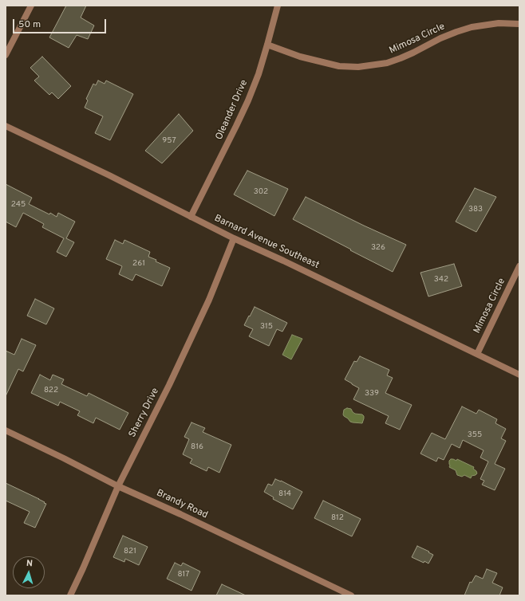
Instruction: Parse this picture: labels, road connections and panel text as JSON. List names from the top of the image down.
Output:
{
  "streets": {
    "street": [
      "Mimosa Circle",
      "Oleander Drive",
      "Barnard Avenue Southeast",
      "Sherry Drive",
      "Brandy Road"
    ]
  },
  "crossings": [
    ["Mimosa Circle", "Oleander Drive"],
    ["Mimosa Circle", "Barnard Avenue Southeast"],
    ["Oleander Drive", "Barnard Avenue Southeast"],
    ["Barnard Avenue Southeast", "Sherry Drive"],
    ["Sherry Drive", "Brandy Road"]
  ],
  "house_numbers": [
    "957",
    "302",
    "245",
    "383",
    "326",
    "261",
    "342",
    "315",
    "822",
    "339",
    "355",
    "816",
    "814",
    "812",
    "821",
    "817"
  ],
  "scale_bar": "50 m",
  "north": "top"
}
